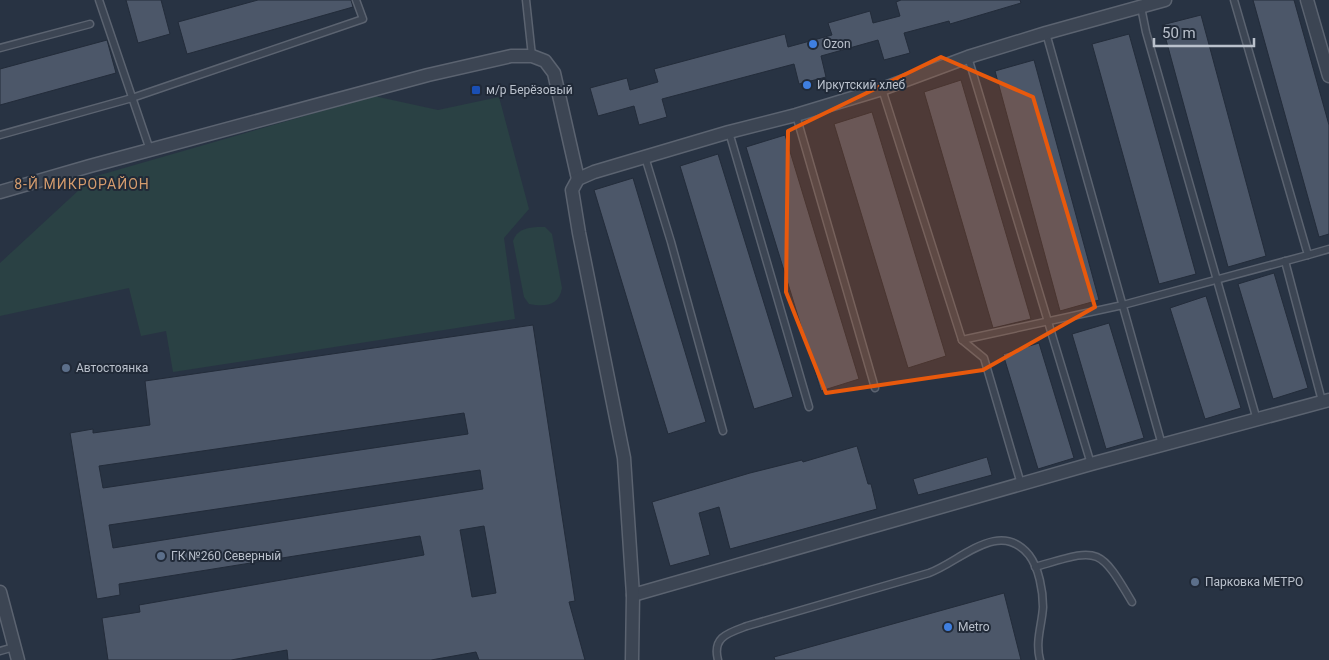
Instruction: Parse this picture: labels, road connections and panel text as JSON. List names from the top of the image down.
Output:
{
  "districts": ["8-Й МИКРОРАЙОН"],
  "places": {
    "other": [
      "Ozon",
      "Иркутский хлеб",
      "Автостоянка",
      "ГК №260 Северный",
      "Парковка МЕТРО",
      "Metro"
    ],
    "transit": ["м/р Берёзовый"]
  },
  "scale_bar": "50 m"
}
